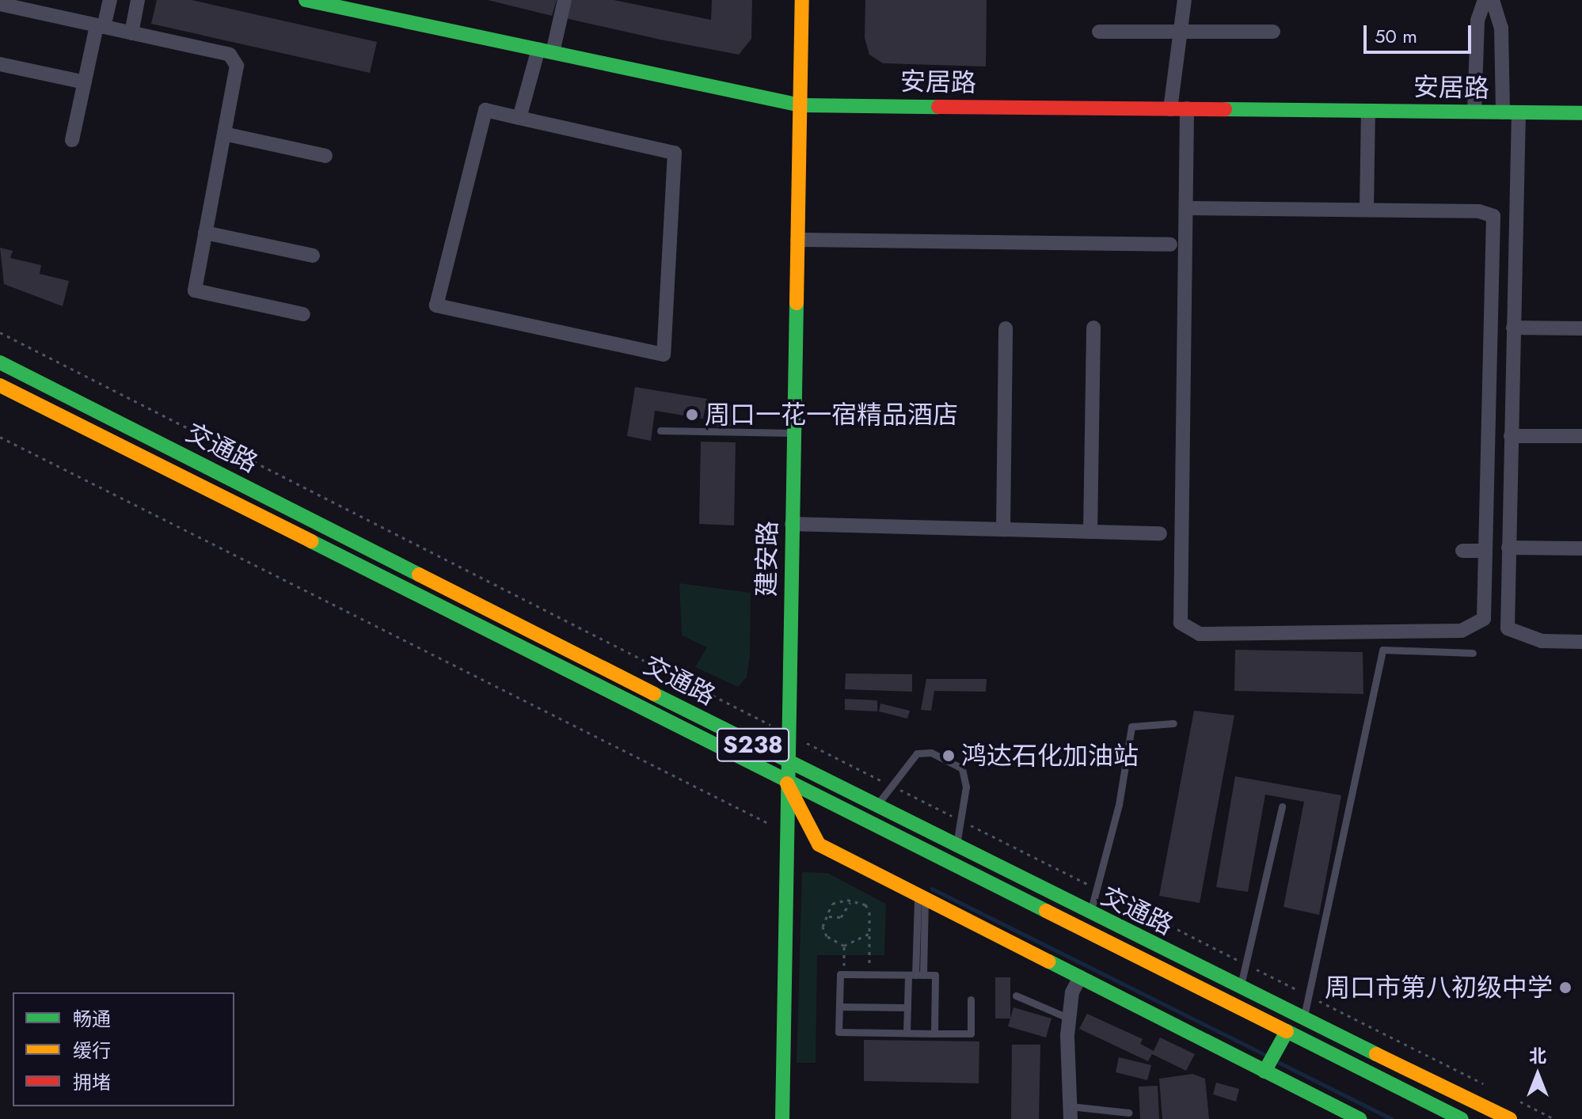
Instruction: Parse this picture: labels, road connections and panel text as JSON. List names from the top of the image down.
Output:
{
  "streets": {
    "main road": [
      "安居路",
      "交通路",
      "建安路",
      "S238"
    ]
  },
  "crossings": [
    ["安居路", "建安路"],
    ["交通路", "建安路"]
  ],
  "places": ["周口一花一宿精品酒店", "鸿达石化加油站", "周口市第八初级中学"],
  "legend": ["畅通", "缓行", "拥堵"],
  "scale_bar": "50 m",
  "north": "top"
}
